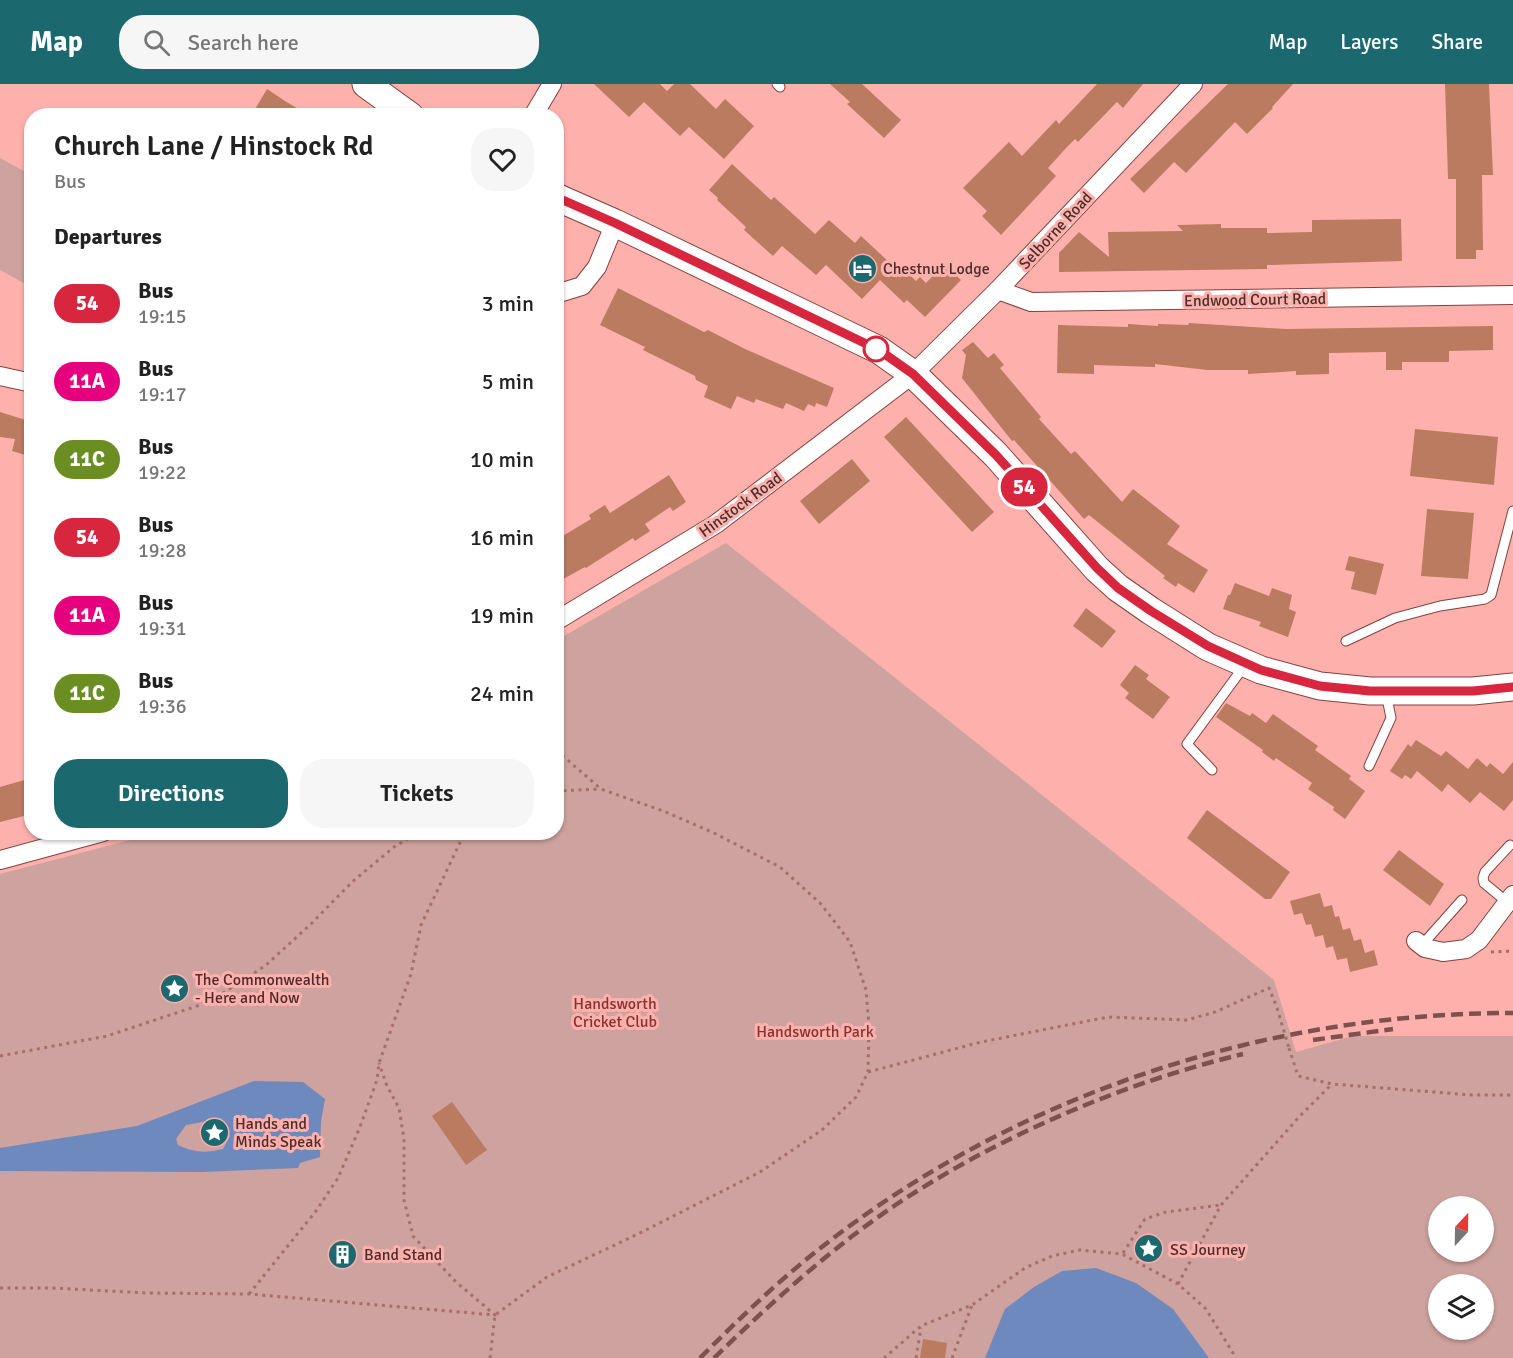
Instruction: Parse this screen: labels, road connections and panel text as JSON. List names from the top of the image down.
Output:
{
  "streets": {
    "street": ["Selborne Road", "Endwood Court Road", "Hinstock Road"]
  },
  "crossings": [
    ["Selborne Road", "Endwood Court Road"],
    ["Selborne Road", "Hinstock Road"]
  ],
  "parks": ["Handsworth Cricket Club", "Handsworth Park"],
  "places": {
    "hotel": ["Chestnut Lodge"],
    "place": ["The Commonwealth - Here and Now", "Hands and Minds Speak", "SS Journey"],
    "building": ["Band Stand"]
  },
  "lines": ["bus line 54"],
  "north": "top",
  "page": {
    "header": "Map",
    "search": "Search here",
    "nav": ["Map", "Layers", "Share"],
    "on_map": "54",
    "heading": [
      ["Church Lane / Hinstock Rd", "Bus"],
      "Departures"
    ],
    "list": [
      {
        "mark": "54",
        "name": "Bus",
        "note": "19:15",
        "value": "3 min"
      },
      {
        "mark": "11A",
        "name": "Bus",
        "note": "19:17",
        "value": "5 min"
      },
      {
        "mark": "11C",
        "name": "Bus",
        "note": "19:22",
        "value": "10 min"
      },
      {
        "mark": "54",
        "name": "Bus",
        "note": "19:28",
        "value": "16 min"
      },
      {
        "mark": "11A",
        "name": "Bus",
        "note": "19:31",
        "value": "19 min"
      },
      {
        "mark": "11C",
        "name": "Bus",
        "note": "19:36",
        "value": "24 min"
      }
    ],
    "buttons": ["Directions", "Tickets"]
  }
}
